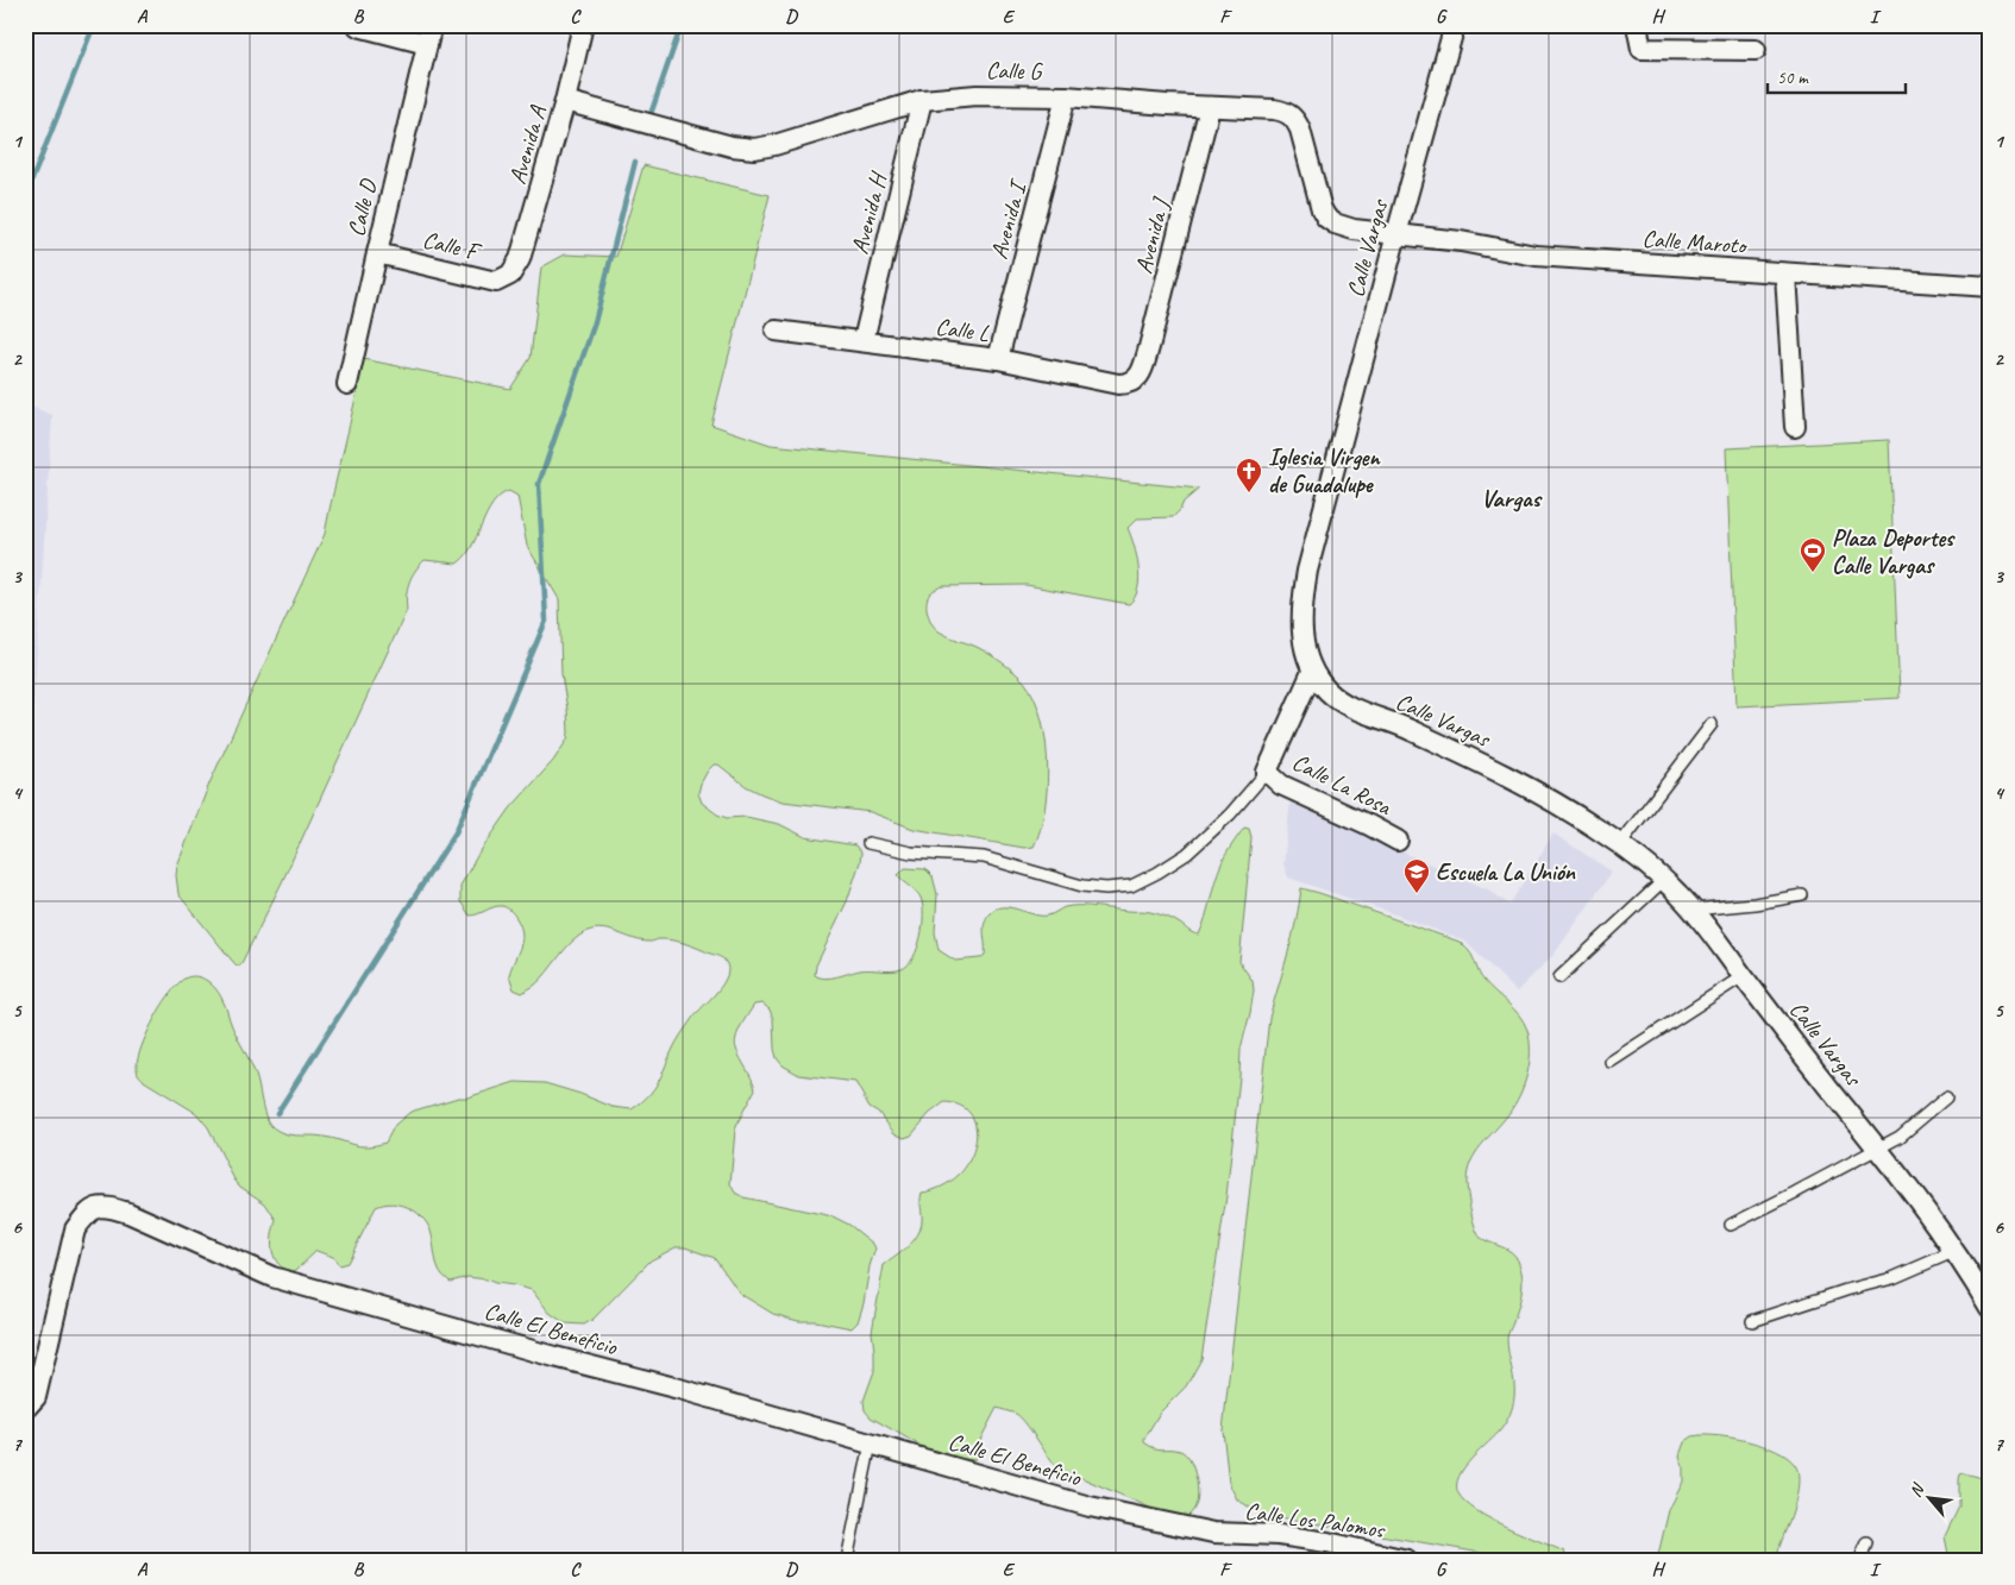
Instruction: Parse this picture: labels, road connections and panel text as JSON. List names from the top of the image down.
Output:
{
  "streets": {
    "street": [
      "Calle G",
      "Avenida A",
      "Calle D",
      "Avenida H",
      "Avenida I",
      "Avenida J",
      "Calle Maroto",
      "Calle F",
      "Calle Vargas",
      "Calle L",
      "Calle La Rosa",
      "Calle El Beneficio",
      "Calle Los Palomos"
    ]
  },
  "crossings": [
    ["Calle G", "Avenida A"],
    ["Calle G", "Avenida H"],
    ["Calle G", "Avenida I"],
    ["Calle G", "Avenida J"],
    ["Calle G", "Calle Maroto"],
    ["Calle G", "Calle Vargas"],
    ["Avenida A", "Calle F"],
    ["Calle D", "Calle F"],
    ["Avenida H", "Calle L"],
    ["Avenida I", "Calle L"],
    ["Avenida J", "Calle L"],
    ["Calle Maroto", "Calle Vargas"],
    ["Calle Vargas", "Calle La Rosa"],
    ["Calle El Beneficio", "Calle Los Palomos"]
  ],
  "districts": ["Vargas"],
  "places": {
    "church": ["Iglesia Virgen de Guadalupe"],
    "sports": ["Plaza Deportes Calle Vargas"],
    "school or university": ["Escuela La Unión"]
  },
  "scale_bar": "50 m",
  "north": "top left",
  "grid": {
    "columns": [
      "A",
      "B",
      "C",
      "D",
      "E",
      "F",
      "G",
      "H",
      "I"
    ],
    "rows": [
      "1",
      "2",
      "3",
      "4",
      "5",
      "6",
      "7"
    ]
  }
}
